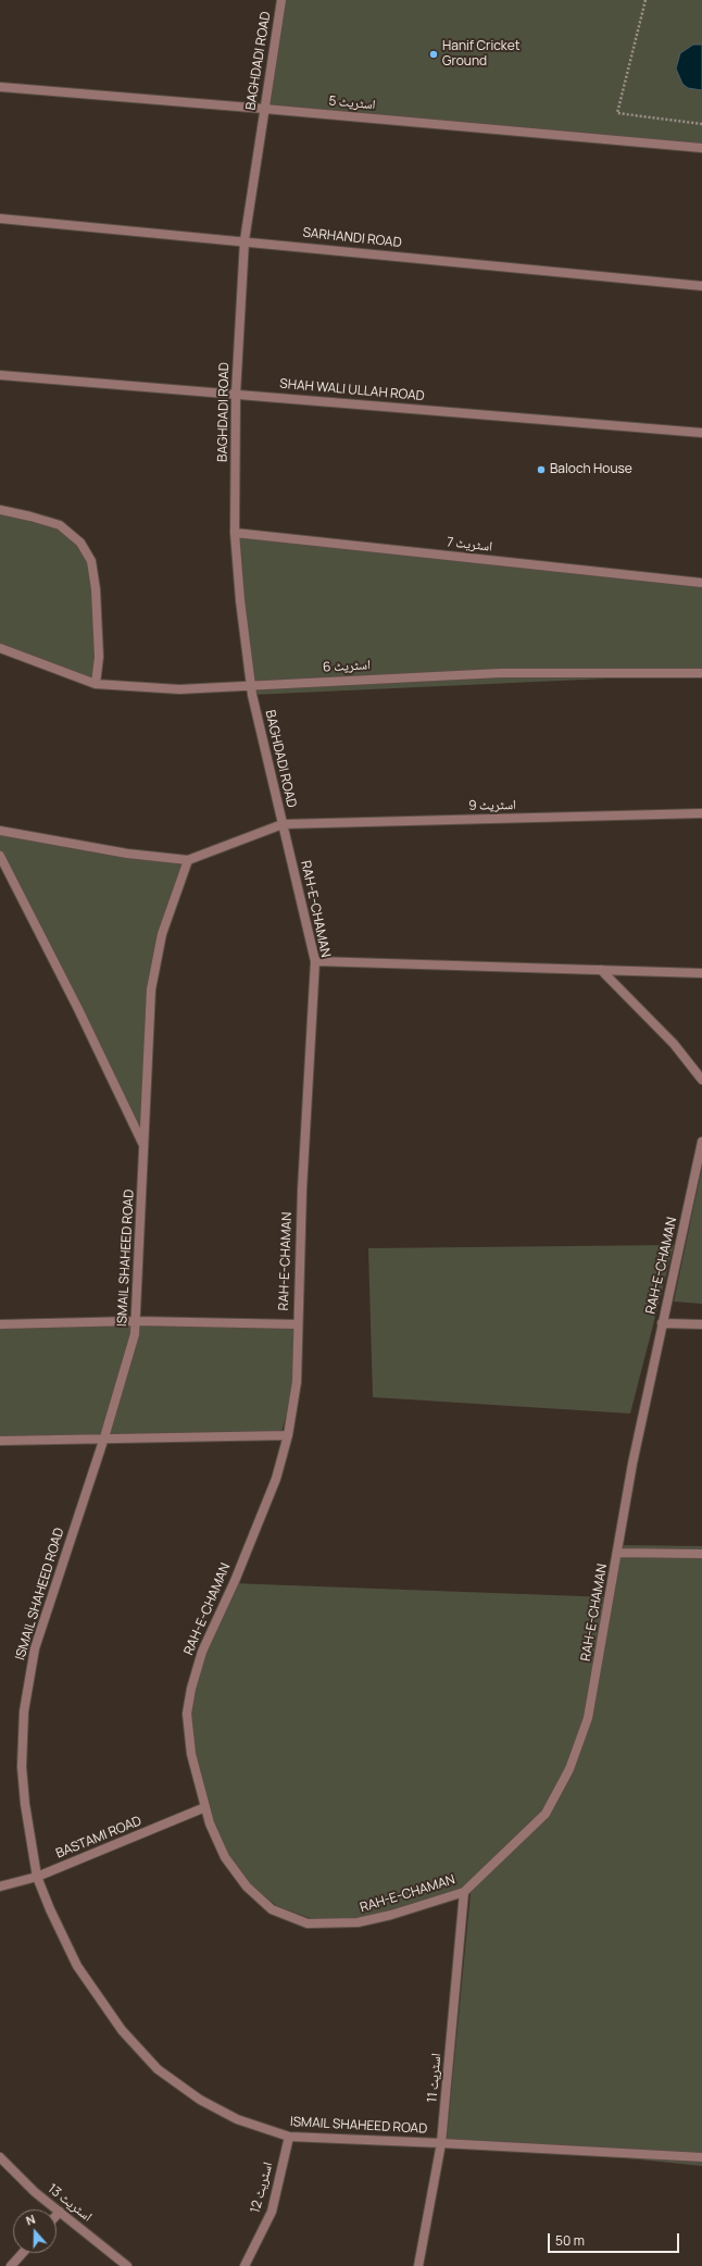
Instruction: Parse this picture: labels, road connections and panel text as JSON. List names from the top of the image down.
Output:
{
  "streets": {
    "street": [
      "BAGHDADI ROAD",
      "اسٹریٹ 5",
      "SARHANDI ROAD",
      "SHAH WALI ULLAH ROAD",
      "اسٹریٹ 7",
      "اسٹریٹ 6",
      "اسٹریٹ 9",
      "RAH-E-CHAMAN",
      "ISMAIL SHAHEED ROAD",
      "BASTAMI ROAD",
      "اسٹریٹ 11",
      "اسٹریٹ 12",
      "اسٹریٹ 13"
    ]
  },
  "crossings": [
    ["BAGHDADI ROAD", "اسٹریٹ 5"],
    ["BAGHDADI ROAD", "SARHANDI ROAD"],
    ["BAGHDADI ROAD", "SHAH WALI ULLAH ROAD"],
    ["BAGHDADI ROAD", "اسٹریٹ 7"],
    ["BAGHDADI ROAD", "اسٹریٹ 6"],
    ["BAGHDADI ROAD", "اسٹریٹ 9"],
    ["BAGHDADI ROAD", "RAH-E-CHAMAN"],
    ["اسٹریٹ 9", "RAH-E-CHAMAN"],
    ["RAH-E-CHAMAN", "BASTAMI ROAD"],
    ["RAH-E-CHAMAN", "اسٹریٹ 11"],
    ["ISMAIL SHAHEED ROAD", "BASTAMI ROAD"],
    ["ISMAIL SHAHEED ROAD", "اسٹریٹ 11"],
    ["ISMAIL SHAHEED ROAD", "اسٹریٹ 12"]
  ],
  "places": ["Hanif Cricket Ground", "Baloch House"],
  "scale_bar": "50 m",
  "north": "top"
}
